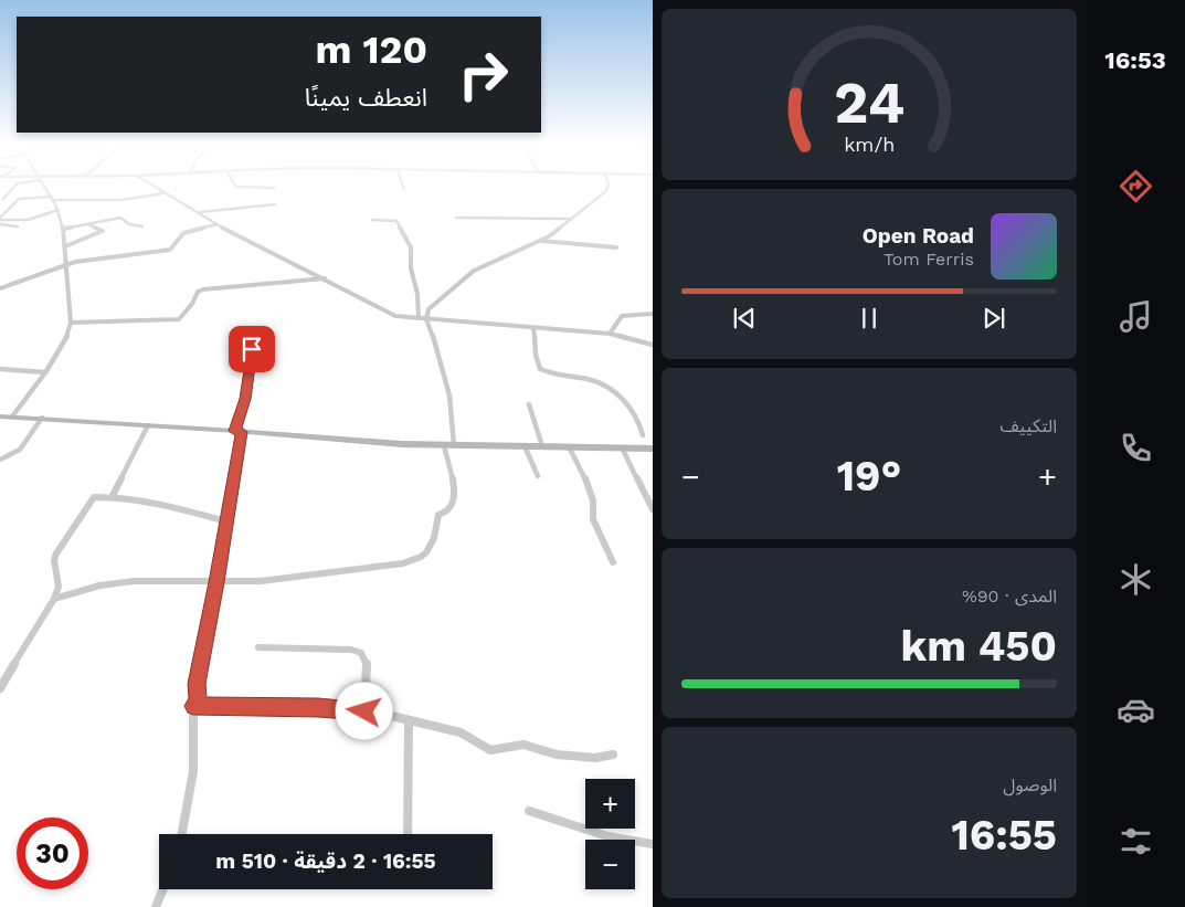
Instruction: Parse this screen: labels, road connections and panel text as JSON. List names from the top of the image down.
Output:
{
  "page": {
    "tabs": "16:53",
    "turn": ["120 m", "انعطف يمينًا"],
    "song": ["Open Road", "Tom Ferris"],
    "tile": [
      "التكييف",
      ["المدى · 90%", "450 km"],
      ["الوصول", "16:55"]
    ],
    "heat": ["−", "19°", "+"],
    "map_buttons": ["+", "−"],
    "limit": "30",
    "trip": "16:55 · 2 دقيقة · 510 m",
    "gauge": ["24", "km/h"]
  }
}
